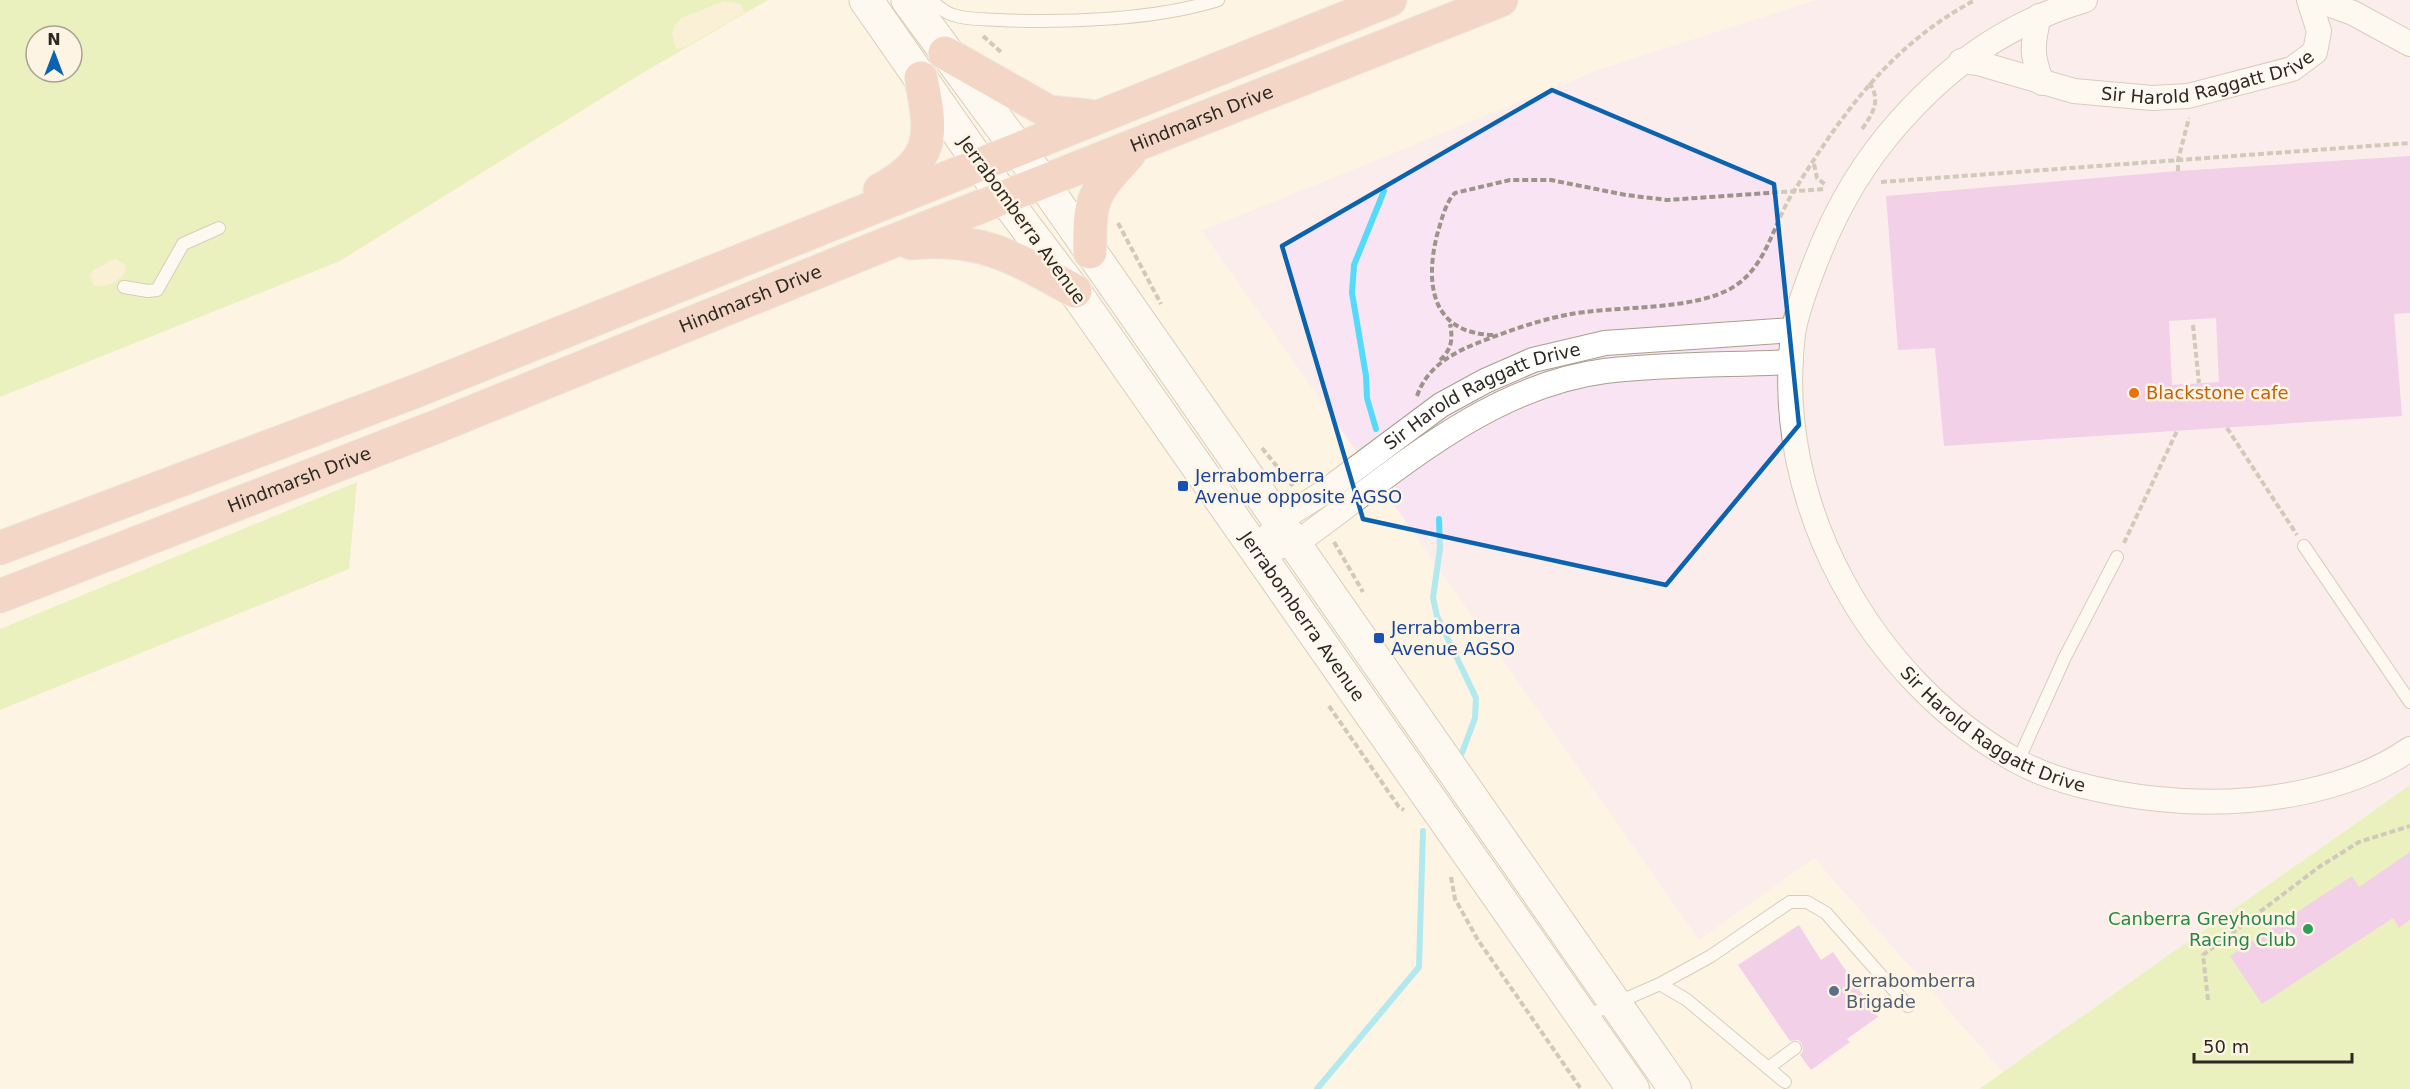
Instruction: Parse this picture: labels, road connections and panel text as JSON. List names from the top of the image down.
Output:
{
  "streets": {
    "main road": ["Hindmarsh Drive", "Jerrabomberra Avenue"],
    "street": ["Sir Harold Raggatt Drive"]
  },
  "crossings": [
    ["Sir Harold Raggatt Drive", "Jerrabomberra Avenue"],
    ["Hindmarsh Drive", "Jerrabomberra Avenue"]
  ],
  "places": {
    "other": ["Blackstone cafe", "Canberra Greyhound Racing Club", "Jerrabomberra Brigade"],
    "transit": ["Jerrabomberra Avenue opposite AGSO", "Jerrabomberra Avenue AGSO"]
  },
  "scale_bar": "50 m",
  "north": "top"
}
